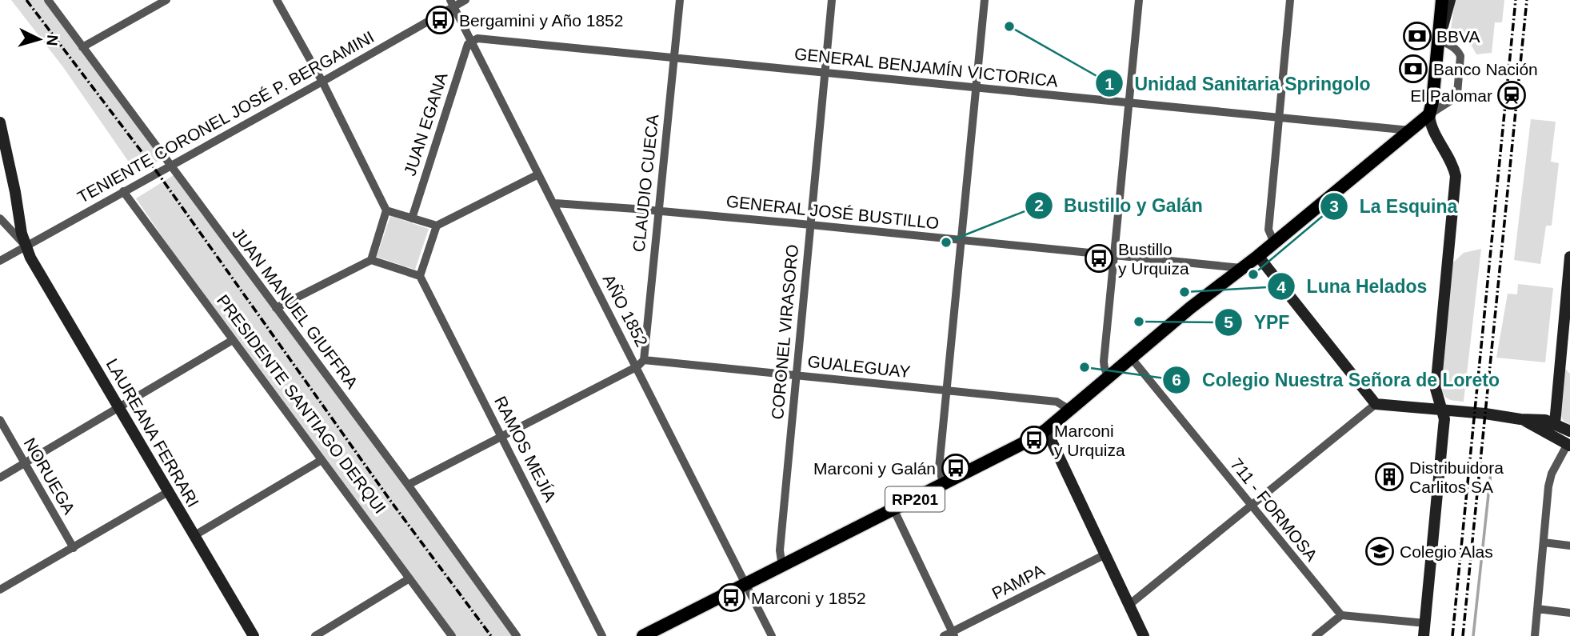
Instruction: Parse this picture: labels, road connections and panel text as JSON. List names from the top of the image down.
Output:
{
  "streets": {
    "main road": ["RP201"],
    "street": [
      "GENERAL BENJAMÍN VICTORICA",
      "TENIENTE CORONEL JOSÉ P. BERGAMINI",
      "JUAN EGANA",
      "CLAUDIO CUECA",
      "GENERAL JOSÉ BUSTILLO",
      "JUAN MANUEL GIUFFRA",
      "AÑO 1852",
      "CORONEL VIRASORO",
      "GUALEGUAY",
      "PRESIDENTE SANTIAGO DERQUI",
      "LAUREANA FERRARI",
      "RAMOS MEJÍA",
      "NORUEGA",
      "711 - FORMOSA",
      "PAMPA"
    ]
  },
  "crossings": [
    ["GENERAL BENJAMÍN VICTORICA", "JUAN EGANA"],
    ["GENERAL BENJAMÍN VICTORICA", "CLAUDIO CUECA"],
    ["GENERAL BENJAMÍN VICTORICA", "AÑO 1852"],
    ["GENERAL BENJAMÍN VICTORICA", "CORONEL VIRASORO"],
    ["GENERAL BENJAMÍN VICTORICA", "RP201"],
    ["TENIENTE CORONEL JOSÉ P. BERGAMINI", "JUAN MANUEL GIUFFRA"],
    ["TENIENTE CORONEL JOSÉ P. BERGAMINI", "AÑO 1852"],
    ["TENIENTE CORONEL JOSÉ P. BERGAMINI", "PRESIDENTE SANTIAGO DERQUI"],
    ["TENIENTE CORONEL JOSÉ P. BERGAMINI", "LAUREANA FERRARI"],
    ["JUAN EGANA", "AÑO 1852"],
    ["CLAUDIO CUECA", "GENERAL JOSÉ BUSTILLO"],
    ["CLAUDIO CUECA", "GUALEGUAY"],
    ["GENERAL JOSÉ BUSTILLO", "AÑO 1852"],
    ["GENERAL JOSÉ BUSTILLO", "CORONEL VIRASORO"],
    ["GENERAL JOSÉ BUSTILLO", "RP201"],
    ["AÑO 1852", "RP201"],
    ["CORONEL VIRASORO", "GUALEGUAY"],
    ["CORONEL VIRASORO", "RP201"],
    ["GUALEGUAY", "RP201"],
    ["RP201", "711 - FORMOSA"]
  ],
  "places": {
    "bus stop": [
      "Bergamini y Año 1852",
      "Bustillo y Urquiza",
      "Marconi y Urquiza",
      "Marconi y Galán",
      "Marconi y 1852"
    ],
    "other": [
      "Unidad Sanitaria Springolo",
      "Bustillo y Galán",
      "La Esquina",
      "Luna Helados",
      "YPF",
      "Colegio Nuestra Señora de Loreto"
    ],
    "bank": ["BBVA", "Banco Nación"],
    "station": ["El Palomar"],
    "building": ["Distribuidora Carlitos SA"],
    "school or university": ["Colegio Alas"]
  },
  "north": "right"
}
